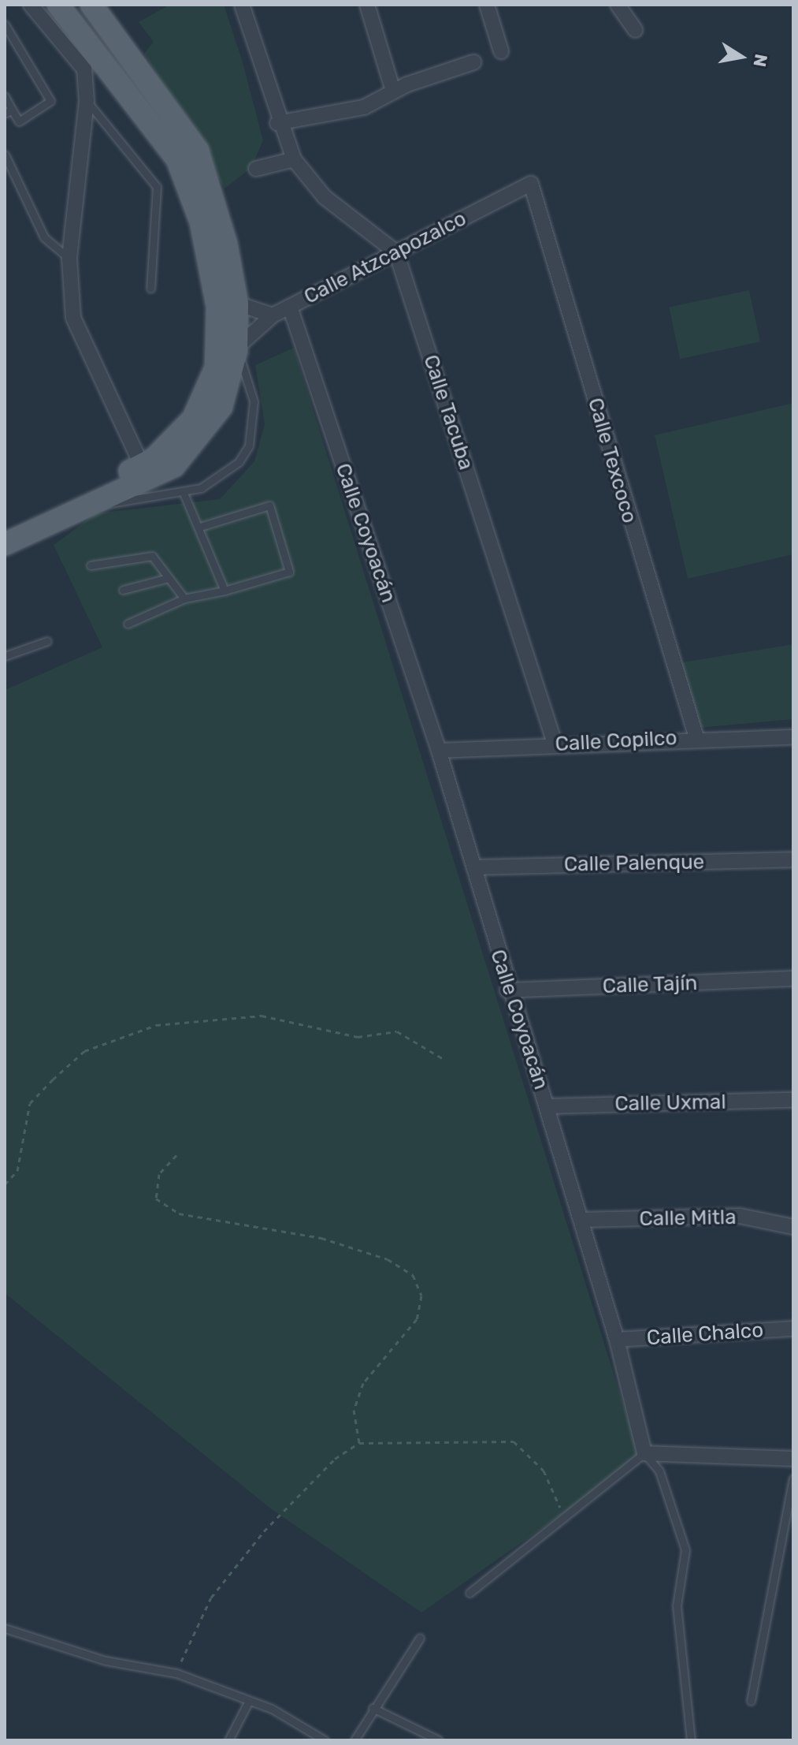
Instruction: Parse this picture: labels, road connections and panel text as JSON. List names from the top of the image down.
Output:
{
  "streets": {
    "street": [
      "Calle Atzcapozalco",
      "Calle Tacuba",
      "Calle Texcoco",
      "Calle Coyoacán",
      "Calle Copilco",
      "Calle Palenque",
      "Calle Tajín",
      "Calle Uxmal",
      "Calle Mitla",
      "Calle Chalco"
    ]
  },
  "crossings": [
    ["Calle Atzcapozalco", "Calle Tacuba"],
    ["Calle Atzcapozalco", "Calle Texcoco"],
    ["Calle Atzcapozalco", "Calle Coyoacán"],
    ["Calle Tacuba", "Calle Copilco"],
    ["Calle Texcoco", "Calle Copilco"],
    ["Calle Coyoacán", "Calle Copilco"],
    ["Calle Coyoacán", "Calle Palenque"],
    ["Calle Coyoacán", "Calle Tajín"],
    ["Calle Coyoacán", "Calle Uxmal"],
    ["Calle Coyoacán", "Calle Mitla"],
    ["Calle Coyoacán", "Calle Chalco"]
  ],
  "north": "right"
}
